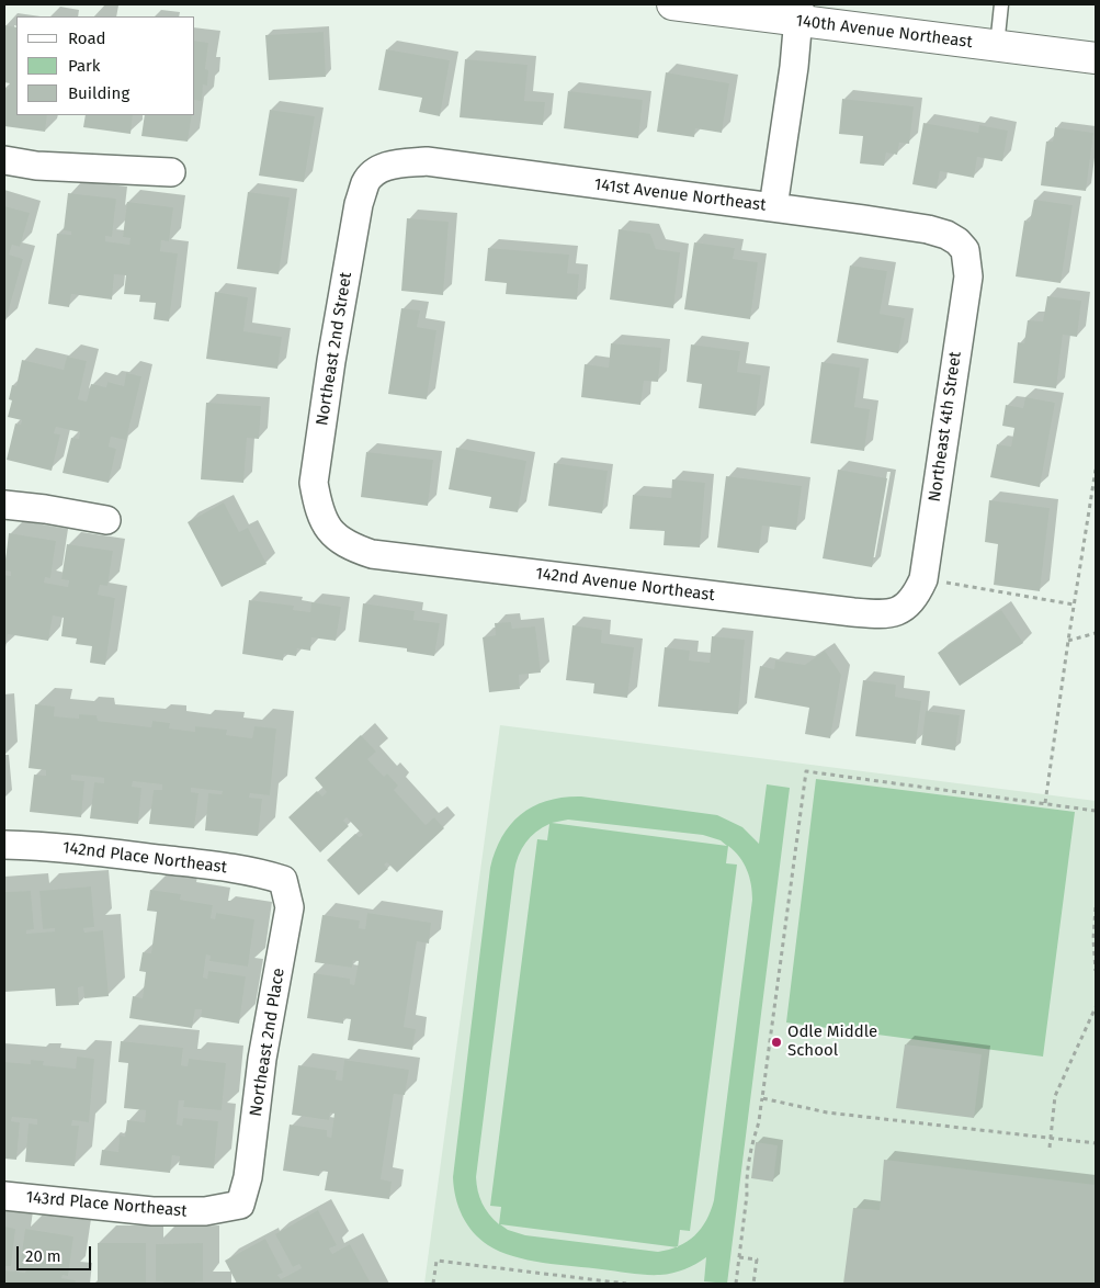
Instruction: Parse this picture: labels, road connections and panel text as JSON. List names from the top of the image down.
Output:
{
  "streets": {
    "street": [
      "140th Avenue Northeast",
      "141st Avenue Northeast",
      "Northeast 2nd Street",
      "Northeast 4th Street",
      "142nd Avenue Northeast",
      "142nd Place Northeast",
      "Northeast 2nd Place",
      "143rd Place Northeast"
    ]
  },
  "crossings": [
    ["141st Avenue Northeast", "Northeast 2nd Street"],
    ["141st Avenue Northeast", "Northeast 4th Street"],
    ["Northeast 2nd Street", "142nd Avenue Northeast"],
    ["Northeast 4th Street", "142nd Avenue Northeast"],
    ["142nd Place Northeast", "Northeast 2nd Place"],
    ["Northeast 2nd Place", "143rd Place Northeast"]
  ],
  "places": ["Odle Middle School"],
  "legend": ["Road", "Park", "Building"],
  "scale_bar": "20 m"
}
